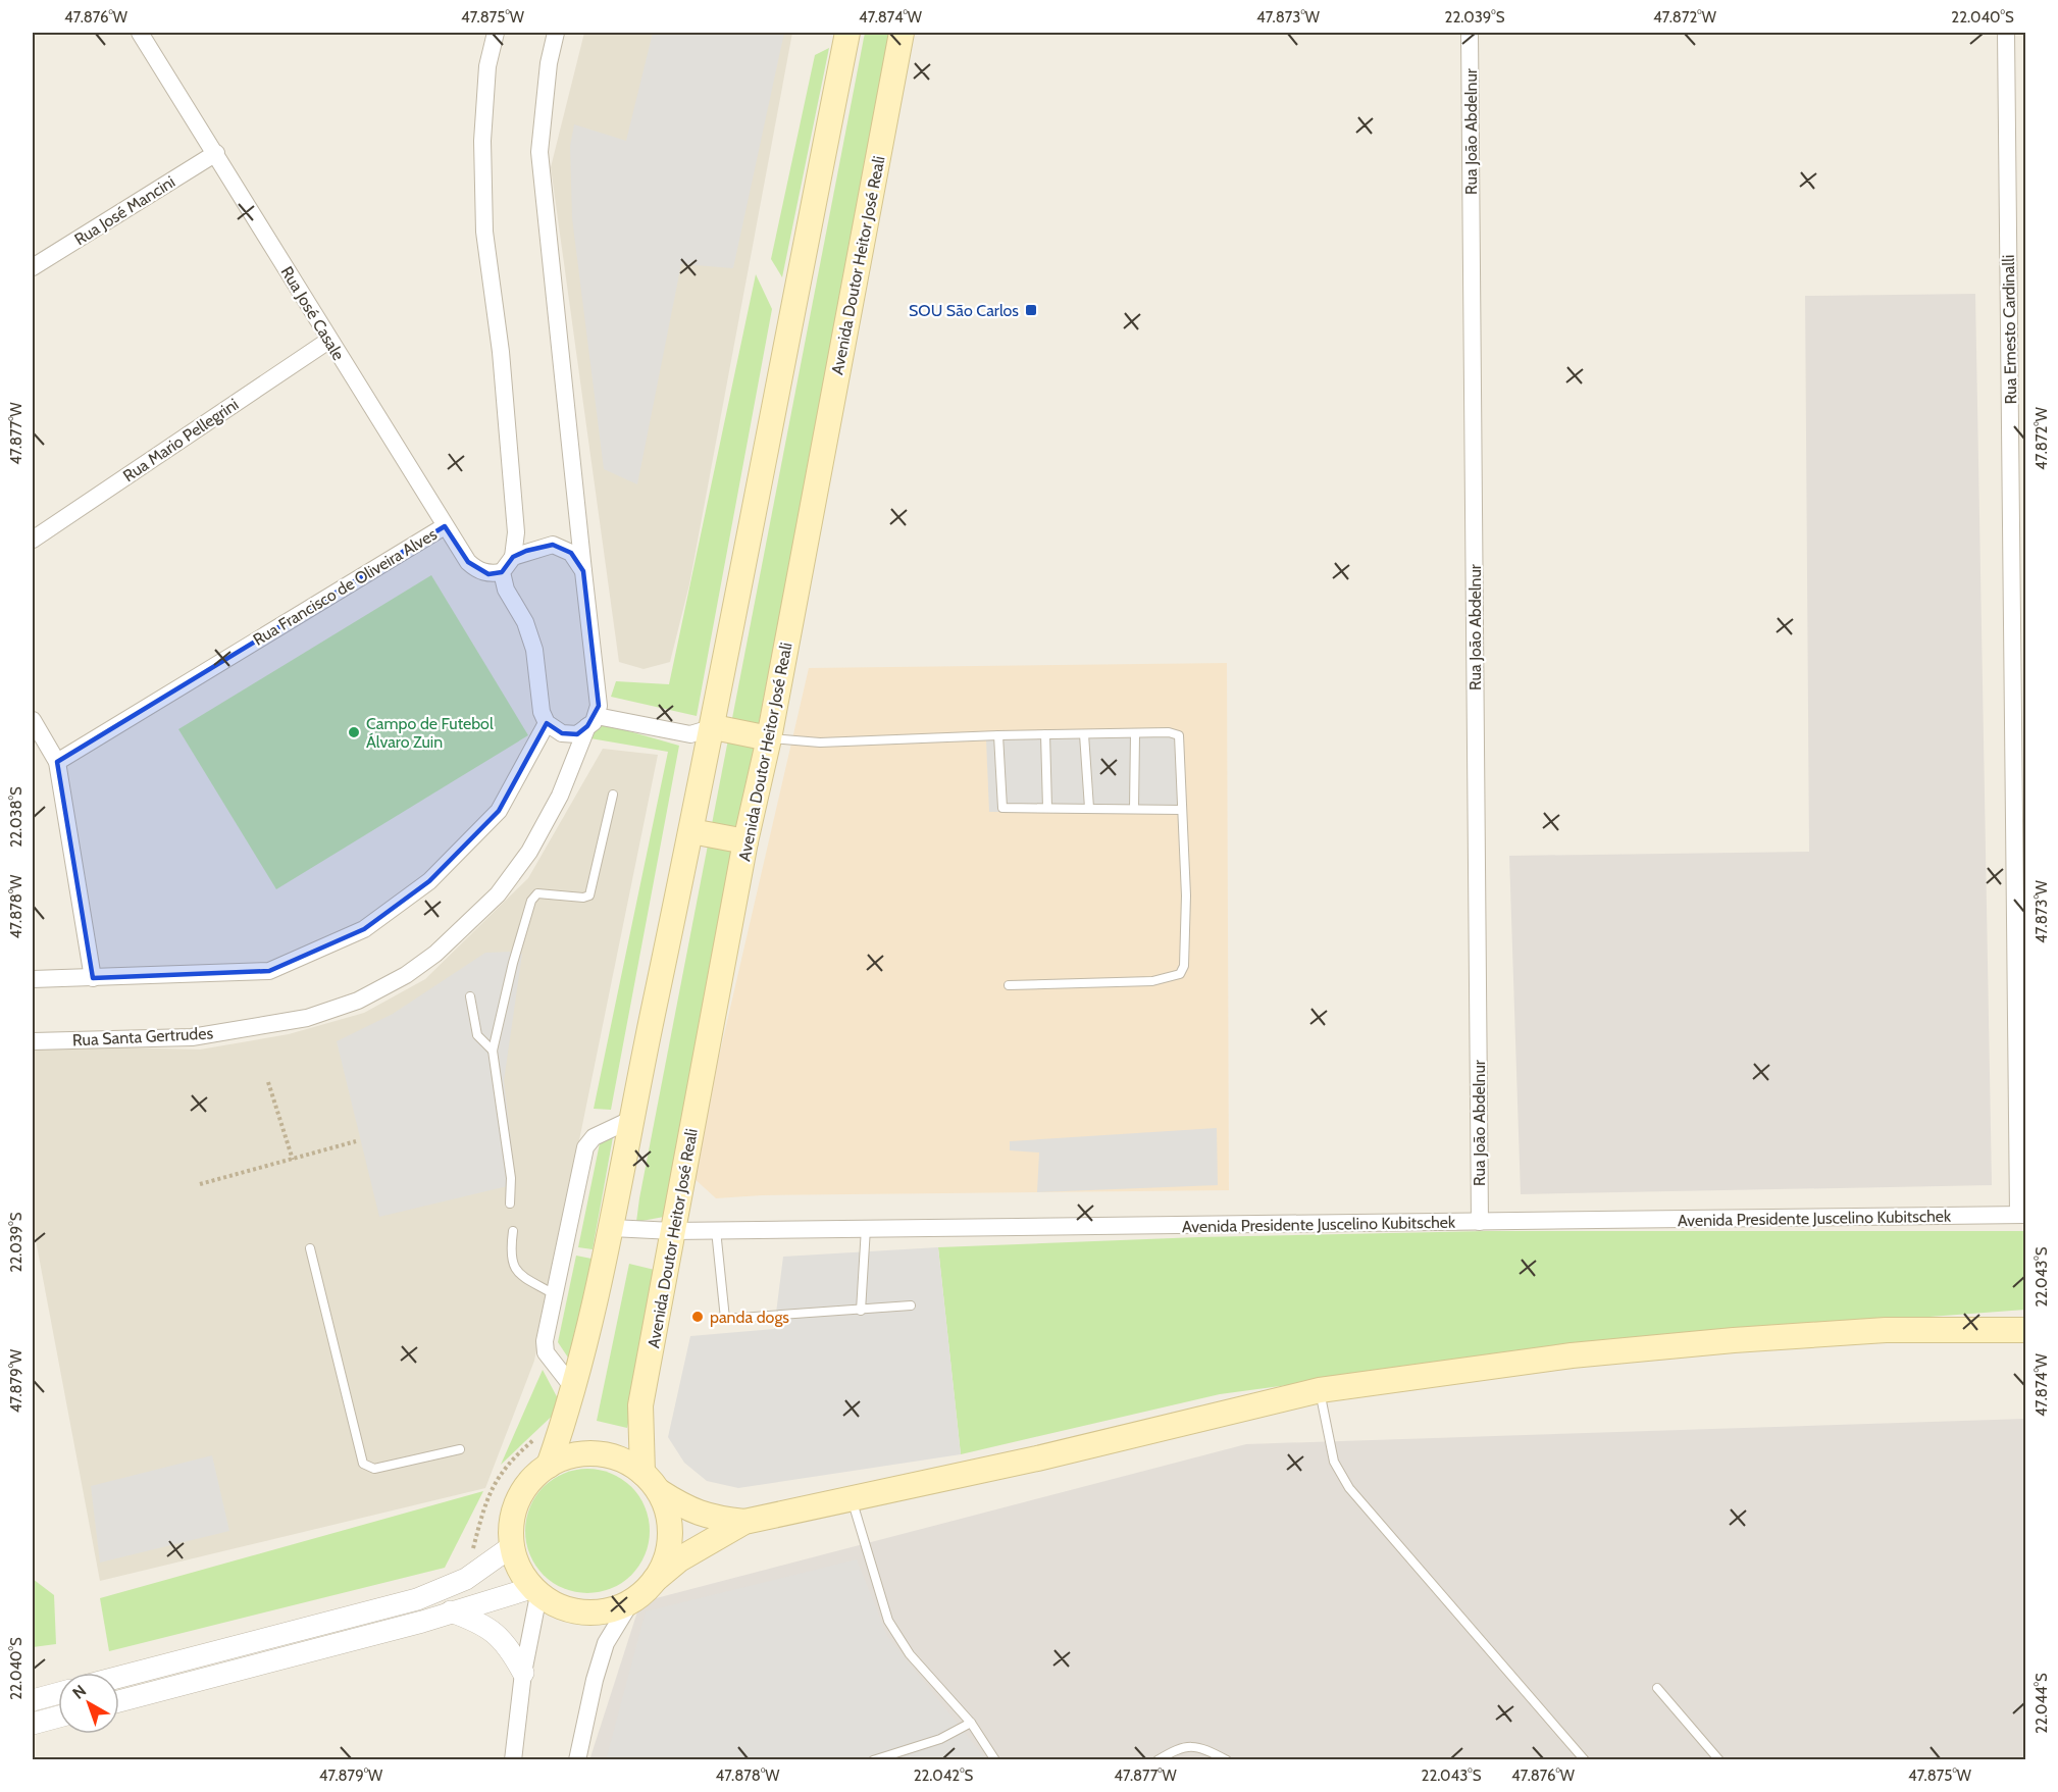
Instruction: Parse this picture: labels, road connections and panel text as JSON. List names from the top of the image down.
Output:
{
  "streets": {
    "main road": ["Avenida Doutor Heitor José Reali"],
    "street": [
      "Rua João Abdelnur",
      "Rua José Mancini",
      "Rua José Casale",
      "Rua Ernesto Cardinalli",
      "Rua Mario Pellegrini",
      "Rua Francisco de Oliveira Alves",
      "Rua Santa Gertrudes",
      "Avenida Presidente Juscelino Kubitschek"
    ]
  },
  "crossings": [
    ["Rua João Abdelnur", "Avenida Presidente Juscelino Kubitschek"],
    ["Rua José Mancini", "Rua José Casale"],
    ["Avenida Doutor Heitor José Reali", "Avenida Presidente Juscelino Kubitschek"],
    ["Rua José Casale", "Rua Mario Pellegrini"],
    ["Rua José Casale", "Rua Francisco de Oliveira Alves"],
    ["Rua Ernesto Cardinalli", "Avenida Presidente Juscelino Kubitschek"]
  ],
  "places": {
    "transit": ["SOU São Carlos"],
    "other": ["Campo de Futebol Álvaro Zuin", "panda dogs"]
  },
  "north": "top left",
  "coordinates": [
    "47.876°W",
    "47.875°W",
    "47.874°W",
    "47.873°W",
    "22.039°S",
    "47.872°W",
    "22.040°S",
    "47.877°W",
    "22.038°S",
    "47.878°W",
    "22.043°S",
    "47.879°W",
    "22.044°S",
    "22.042°S"
  ]
}
